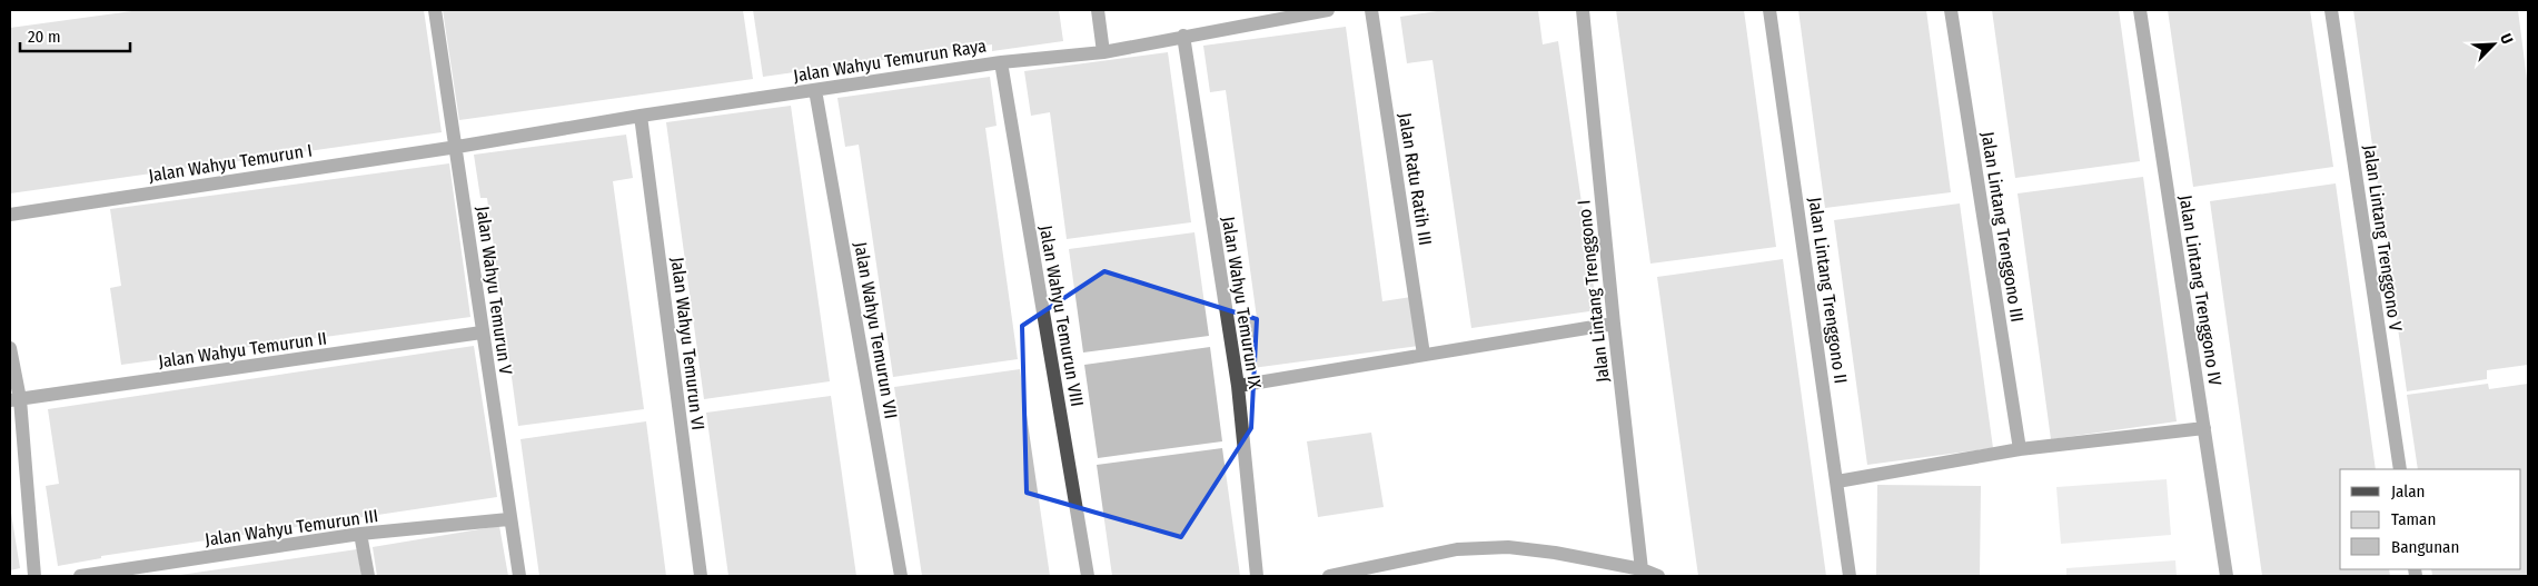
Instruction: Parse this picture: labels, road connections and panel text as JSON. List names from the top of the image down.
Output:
{
  "streets": {
    "street": [
      "Jalan Wahyu Temurun Raya",
      "Jalan Wahyu Temurun I",
      "Jalan Ratu Ratih III",
      "Jalan Lintang Trenggono III",
      "Jalan Lintang Trenggono V",
      "Jalan Wahyu Temurun V",
      "Jalan Lintang Trenggono II",
      "Jalan Lintang Trenggono IV",
      "Jalan Lintang Trenggono I",
      "Jalan Wahyu Temurun IX",
      "Jalan Wahyu Temurun VIII",
      "Jalan Wahyu Temurun VII",
      "Jalan Wahyu Temurun VI",
      "Jalan Wahyu Temurun II",
      "Jalan Wahyu Temurun III"
    ]
  },
  "crossings": [
    ["Jalan Wahyu Temurun Raya", "Jalan Wahyu Temurun I"],
    ["Jalan Wahyu Temurun Raya", "Jalan Wahyu Temurun V"],
    ["Jalan Wahyu Temurun Raya", "Jalan Wahyu Temurun IX"],
    ["Jalan Wahyu Temurun Raya", "Jalan Wahyu Temurun VIII"],
    ["Jalan Wahyu Temurun Raya", "Jalan Wahyu Temurun VII"],
    ["Jalan Wahyu Temurun Raya", "Jalan Wahyu Temurun VI"],
    ["Jalan Wahyu Temurun I", "Jalan Wahyu Temurun V"],
    ["Jalan Wahyu Temurun V", "Jalan Wahyu Temurun II"],
    ["Jalan Wahyu Temurun V", "Jalan Wahyu Temurun III"]
  ],
  "legend": ["Jalan", "Taman", "Bangunan"],
  "scale_bar": "20 m",
  "north": "top right"
}
